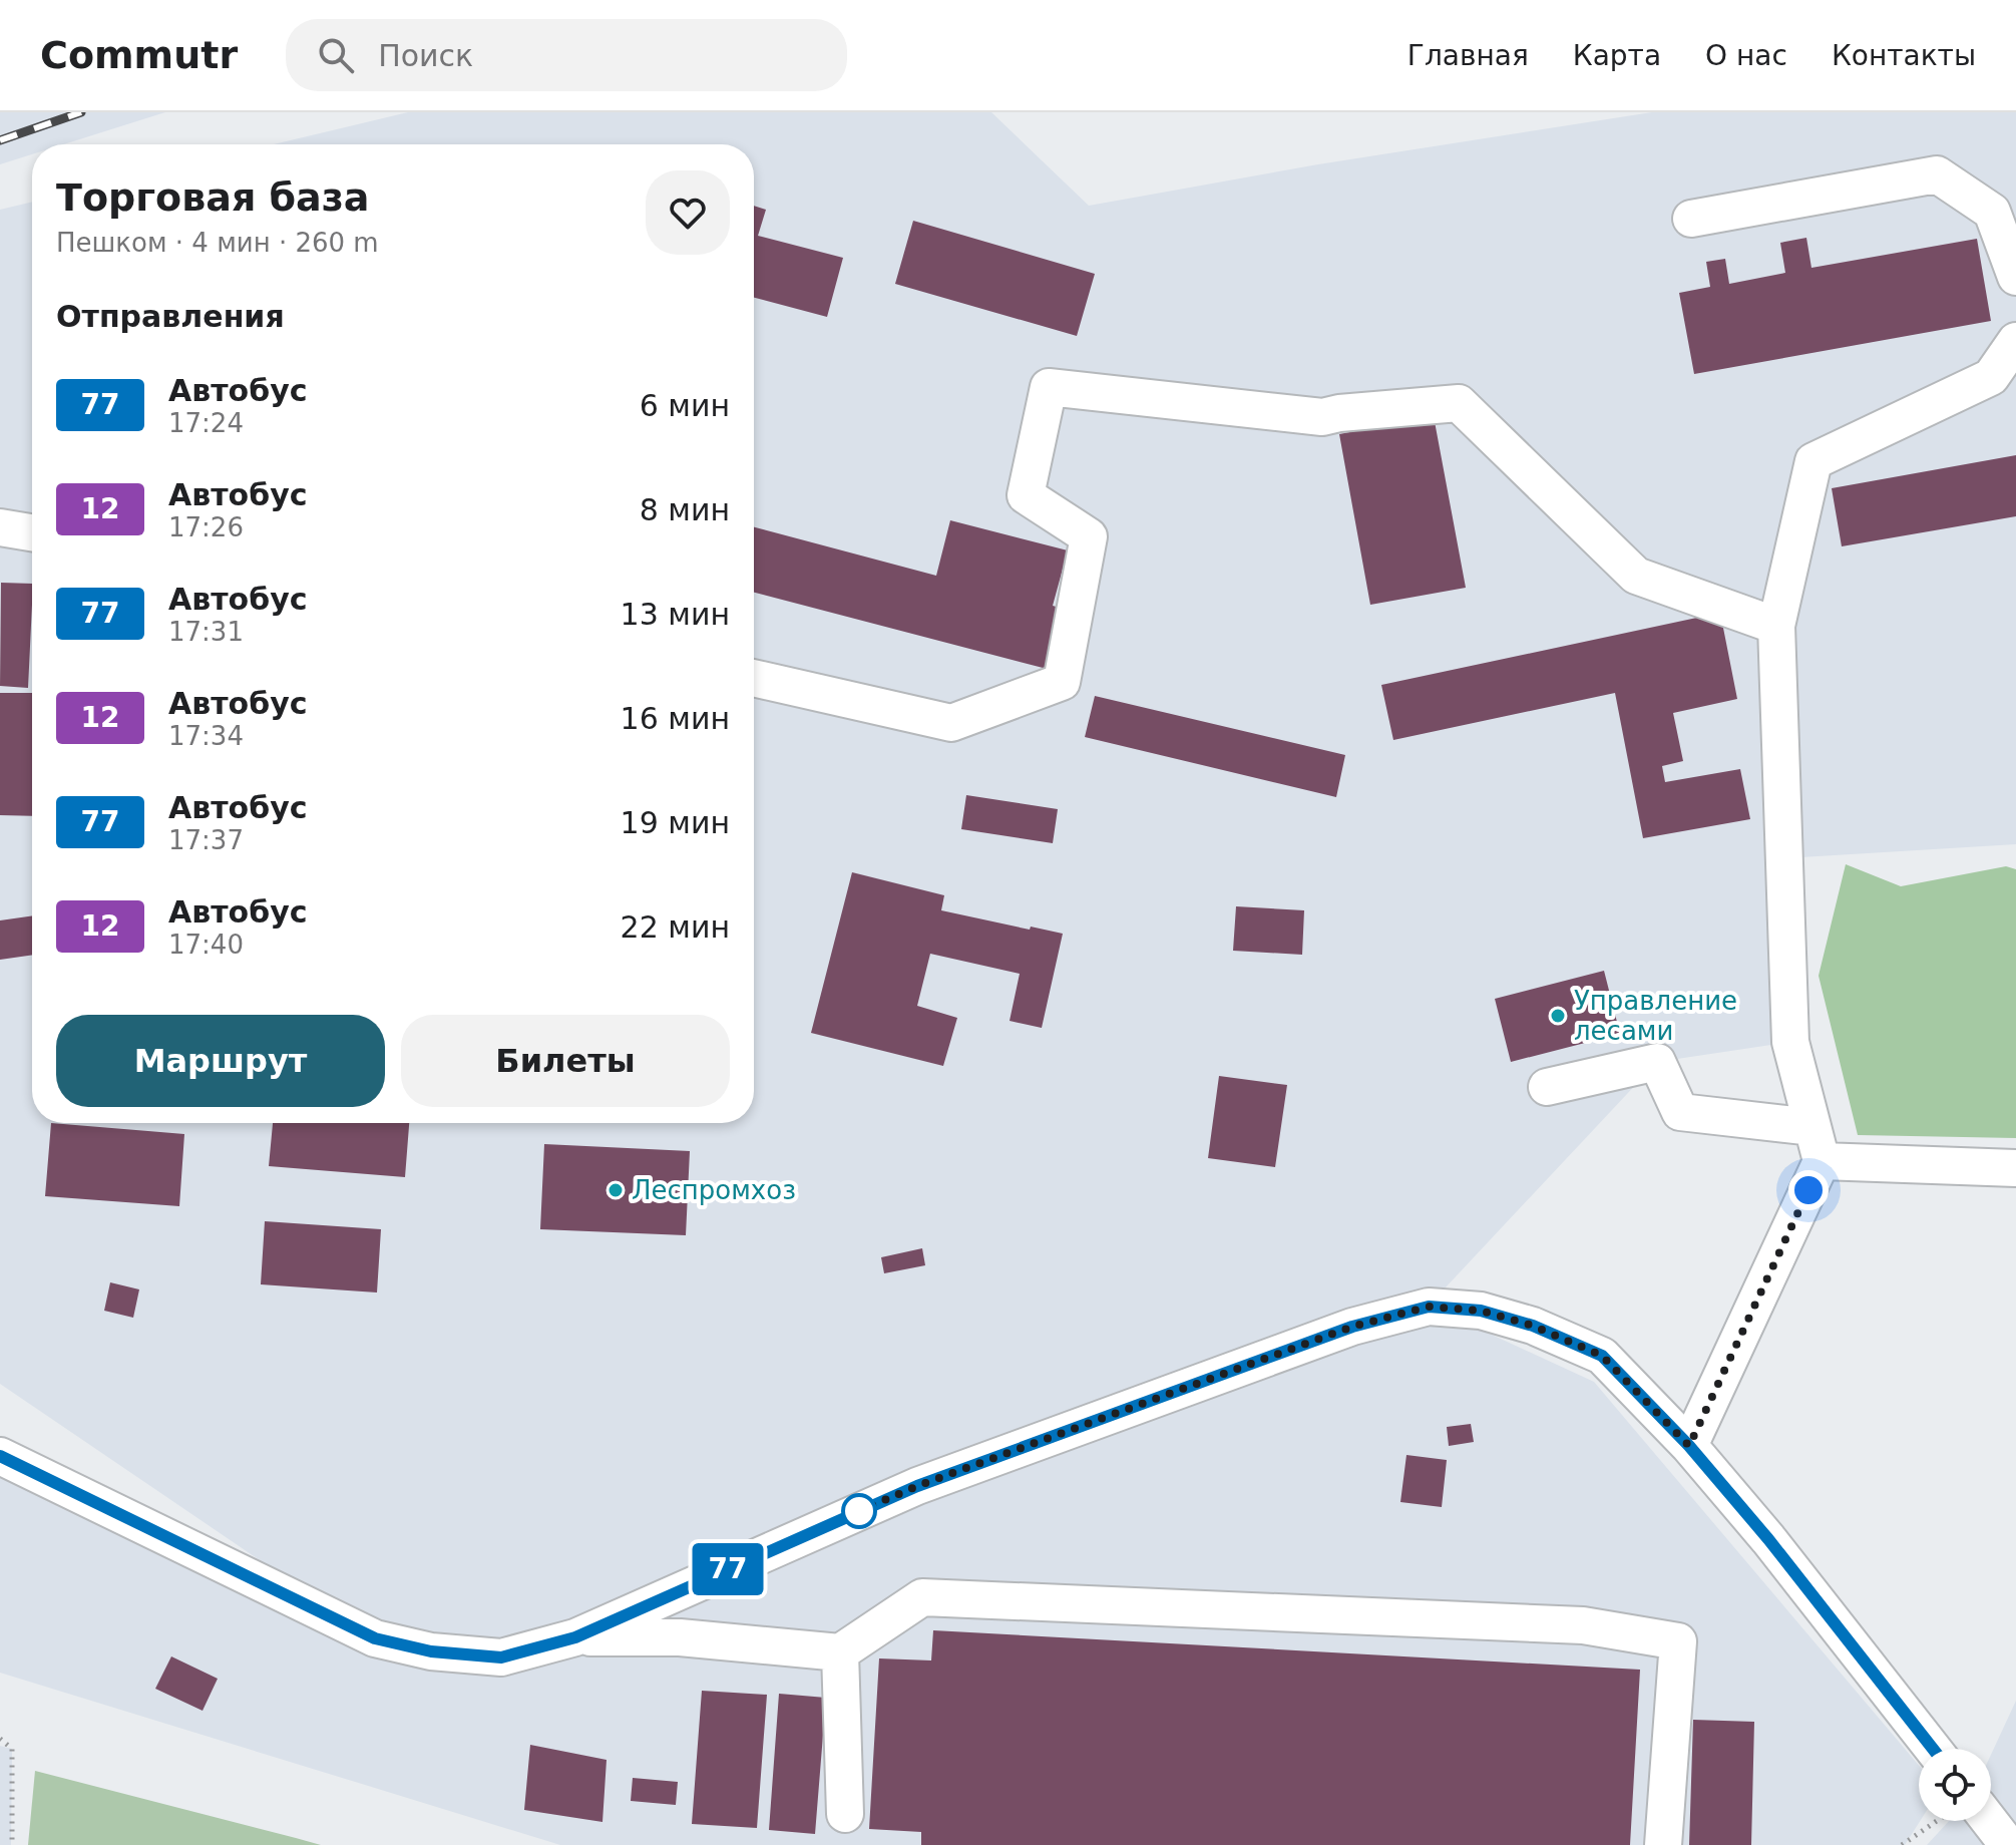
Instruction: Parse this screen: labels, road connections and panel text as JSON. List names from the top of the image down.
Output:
{
  "places": ["Управление лесами", "Леспромхоз"],
  "lines": ["bus line 77"],
  "page": {
    "header": "Commutr",
    "search": "Поиск",
    "nav": [
      "Главная",
      "Карта",
      "О нас",
      "Контакты"
    ],
    "on_map": "77",
    "heading": [
      ["Торговая база", "Пешком · 4 мин · 260 m"],
      "Отправления"
    ],
    "list": [
      {
        "mark": "77",
        "name": "Автобус",
        "note": "17:24",
        "value": "6 мин"
      },
      {
        "mark": "12",
        "name": "Автобус",
        "note": "17:26",
        "value": "8 мин"
      },
      {
        "mark": "77",
        "name": "Автобус",
        "note": "17:31",
        "value": "13 мин"
      },
      {
        "mark": "12",
        "name": "Автобус",
        "note": "17:34",
        "value": "16 мин"
      },
      {
        "mark": "77",
        "name": "Автобус",
        "note": "17:37",
        "value": "19 мин"
      },
      {
        "mark": "12",
        "name": "Автобус",
        "note": "17:40",
        "value": "22 мин"
      }
    ],
    "buttons": ["Маршрут", "Билеты"]
  }
}
